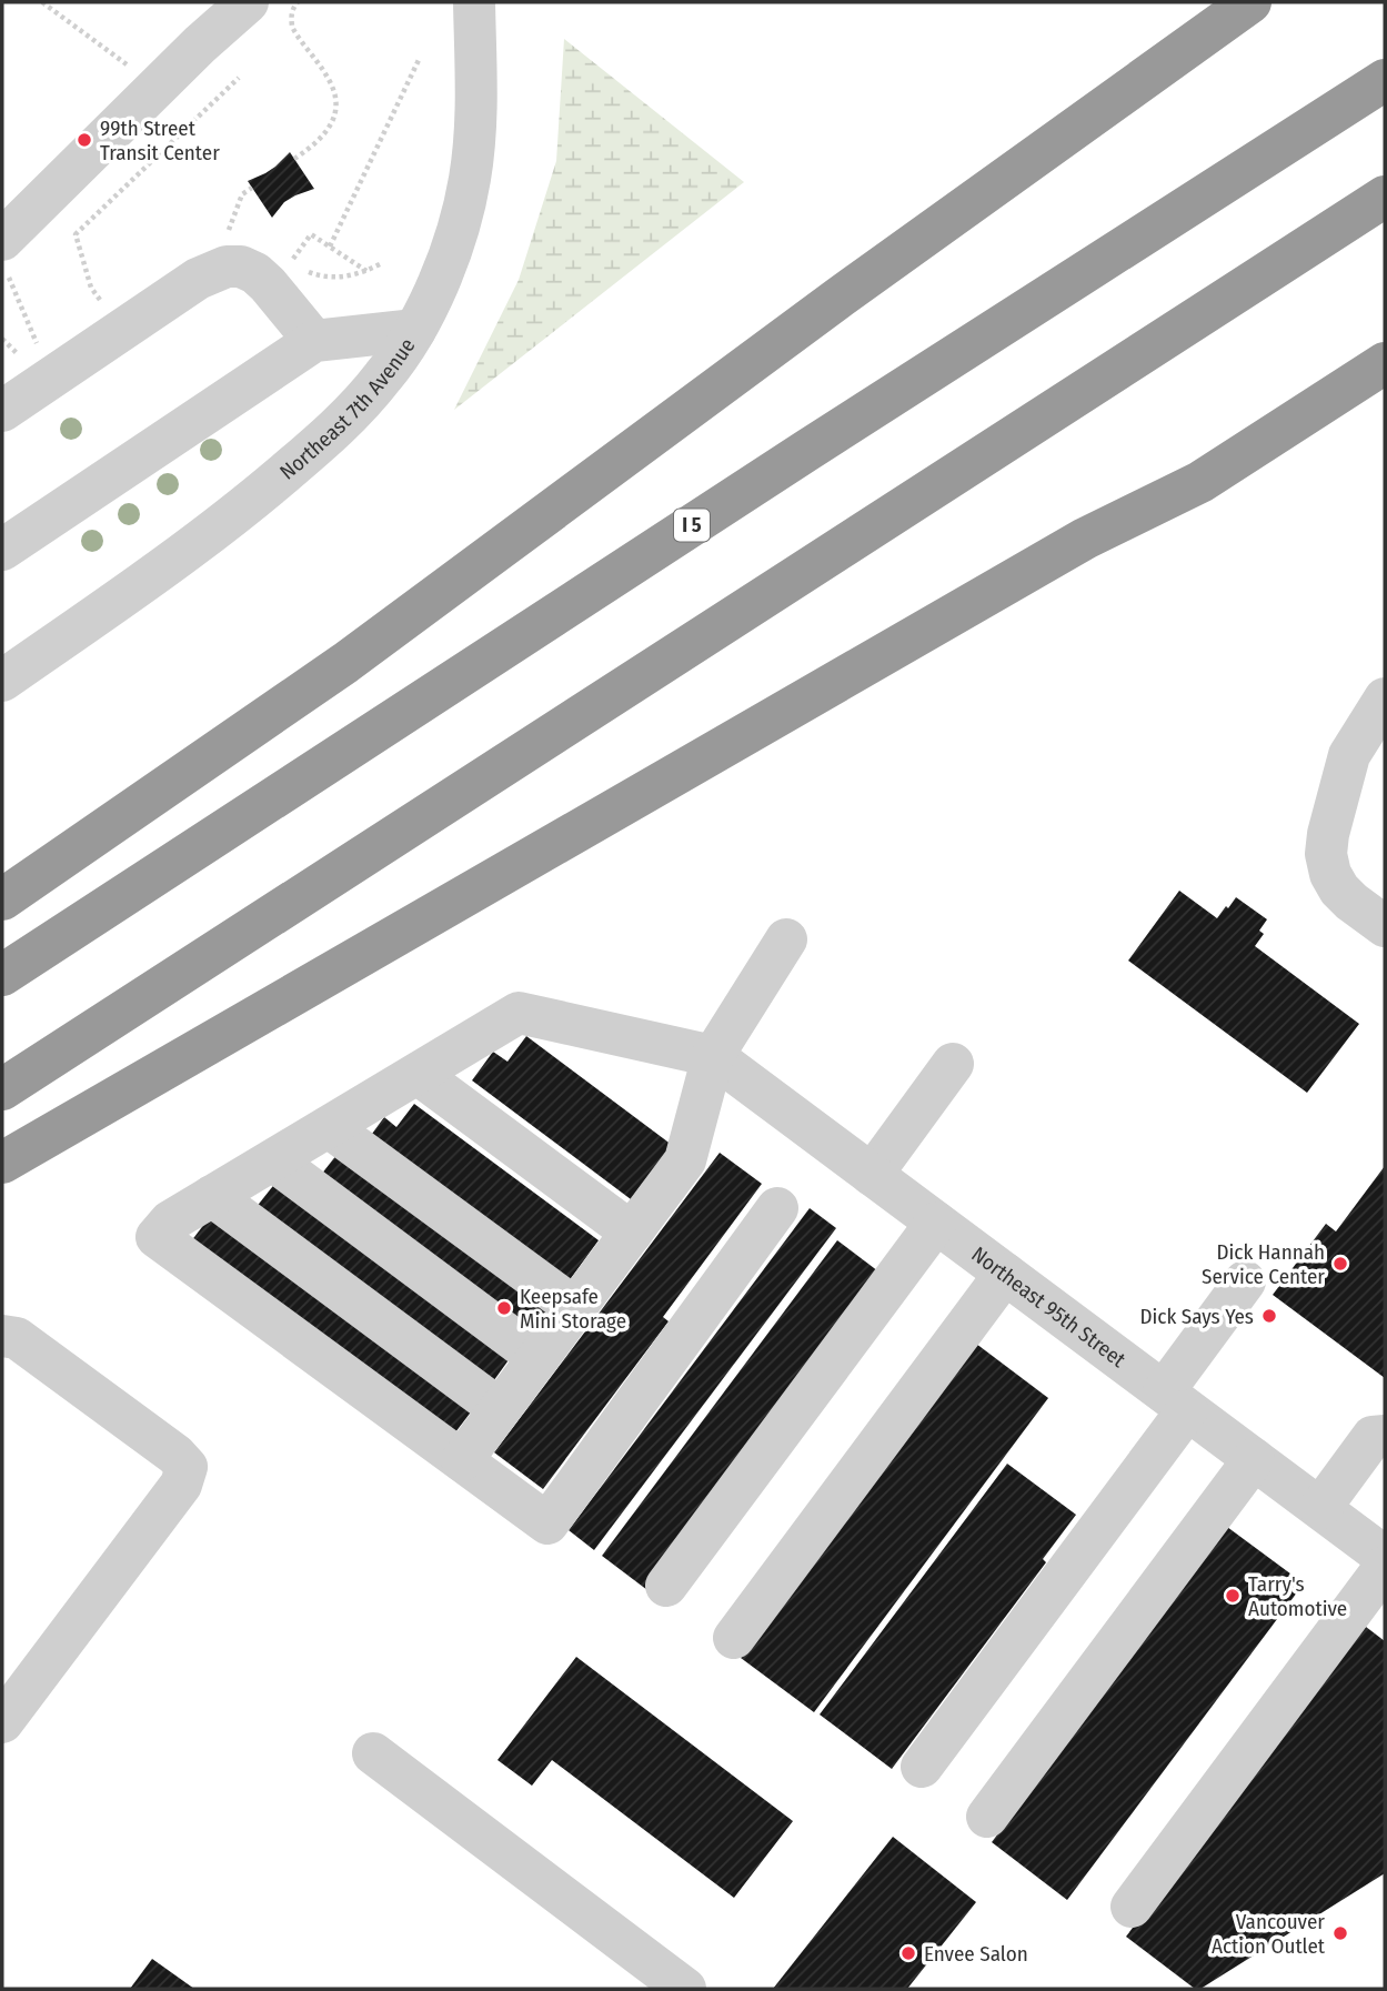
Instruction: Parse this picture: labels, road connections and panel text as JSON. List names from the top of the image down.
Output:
{
  "streets": {
    "highway": ["I 5"],
    "street": ["Northeast 7th Avenue", "Northeast 95th Street"]
  },
  "places": [
    "99th Street Transit Center",
    "Dick Hannah Service Center",
    "Keepsafe Mini Storage",
    "Dick Says Yes",
    "Tarry's Automotive",
    "Vancouver Action Outlet",
    "Envee Salon"
  ]
}
